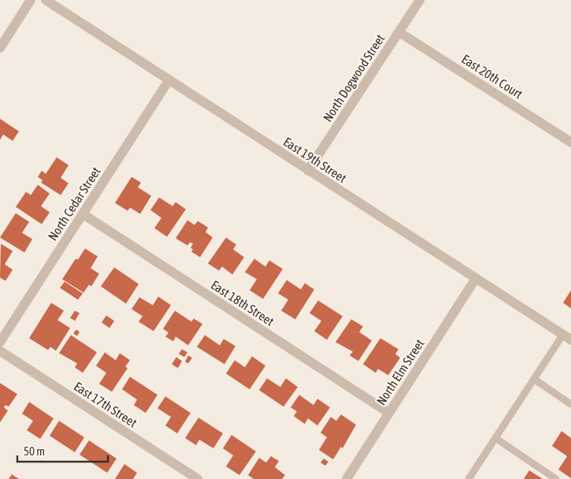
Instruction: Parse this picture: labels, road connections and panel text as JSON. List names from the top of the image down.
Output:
{
  "streets": {
    "street": [
      "East 20th Court",
      "North Dogwood Street",
      "East 19th Street",
      "North Cedar Street",
      "East 18th Street",
      "North Elm Street",
      "East 17th Street"
    ]
  },
  "crossings": [
    ["East 20th Court", "North Dogwood Street"],
    ["North Dogwood Street", "East 19th Street"],
    ["East 19th Street", "North Cedar Street"],
    ["East 19th Street", "North Elm Street"],
    ["North Cedar Street", "East 18th Street"],
    ["East 18th Street", "North Elm Street"]
  ],
  "scale_bar": "50 m"
}
